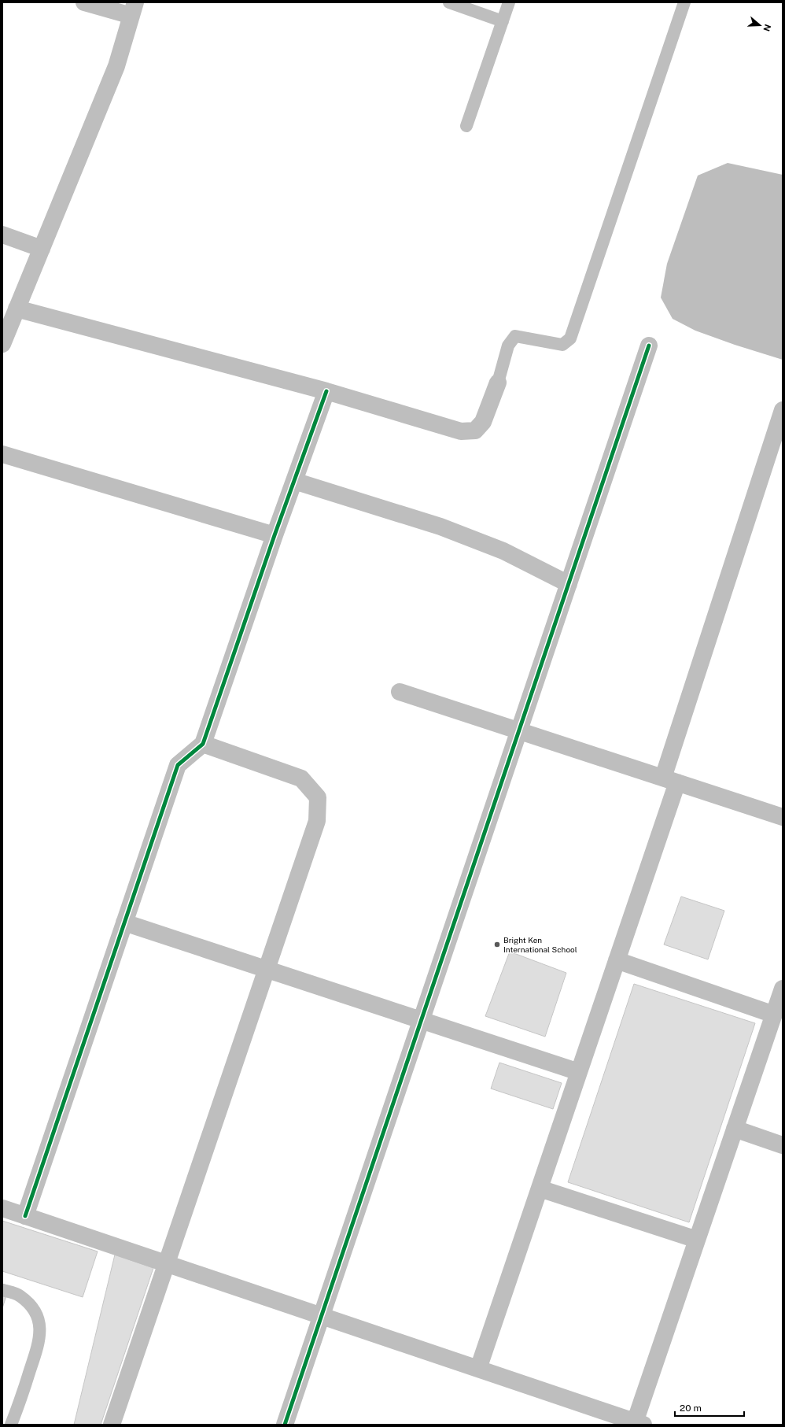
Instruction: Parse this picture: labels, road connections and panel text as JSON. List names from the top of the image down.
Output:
{
  "places": ["Bright Ken International School"],
  "scale_bar": "20 m",
  "north": "right"
}
